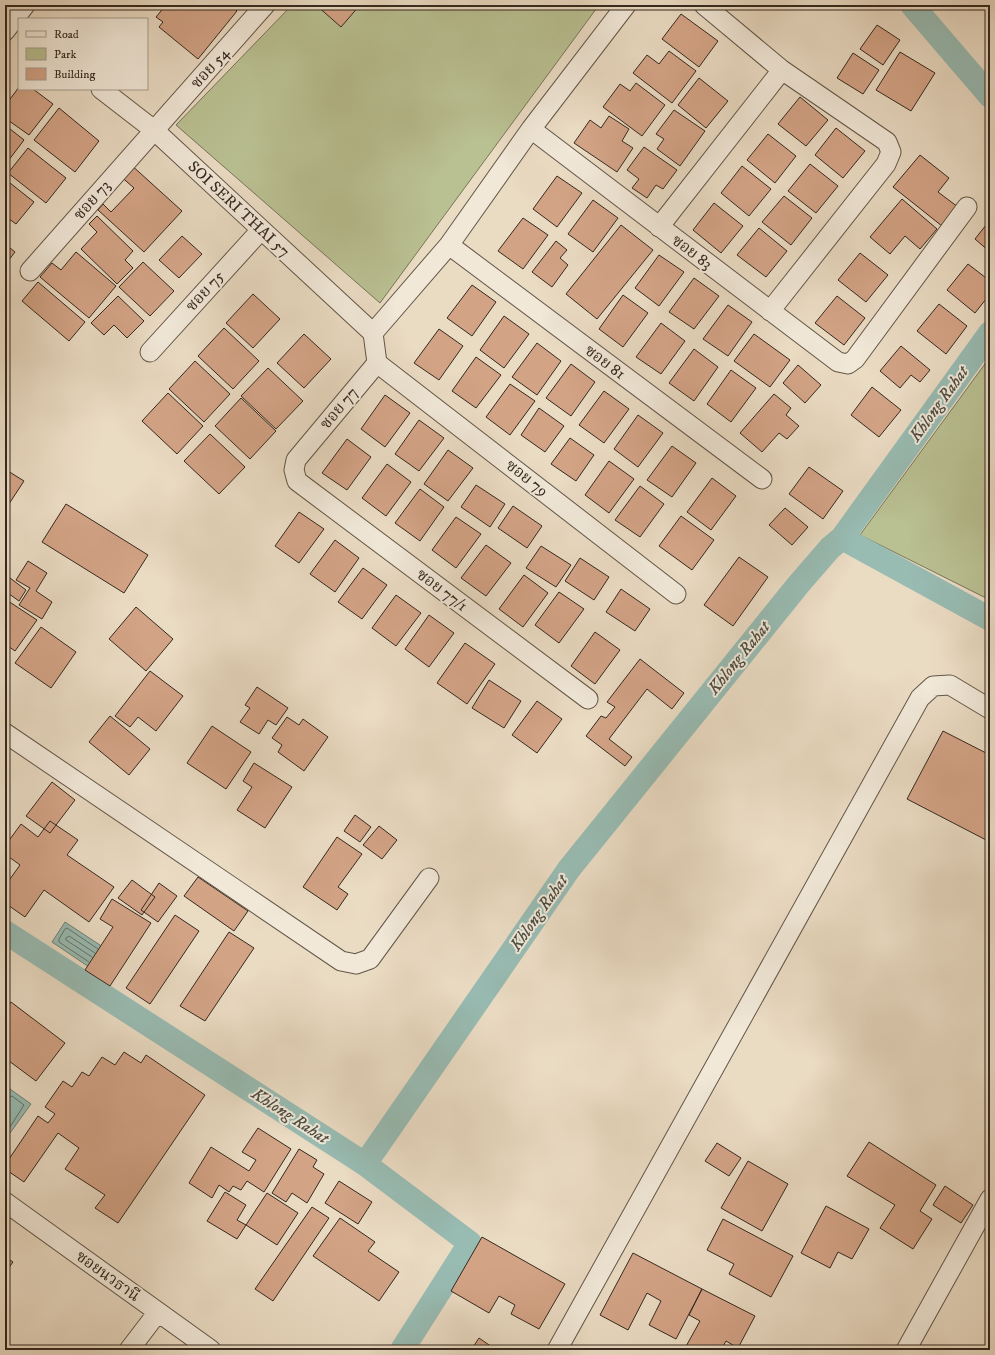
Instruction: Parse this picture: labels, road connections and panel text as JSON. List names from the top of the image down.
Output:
{
  "streets": {
    "street": [
      "ซอย 54",
      "ซอย 73",
      "SOI SERI THAI 57",
      "ซอย 83",
      "ซอย 75",
      "ซอย 81",
      "ซอย 77",
      "ซอย 79",
      "ซอย 77/1",
      "ซอยนวธานี"
    ]
  },
  "crossings": [
    ["ซอย 54", "ซอย 73"],
    ["ซอย 54", "SOI SERI THAI 57"],
    ["ซอย 73", "SOI SERI THAI 57"],
    ["SOI SERI THAI 57", "ซอย 75"],
    ["ซอย 77", "ซอย 79"],
    ["ซอย 77", "ซอย 77/1"]
  ],
  "water": ["Khlong Rahat"],
  "legend": ["Road", "Park", "Building"]
}
